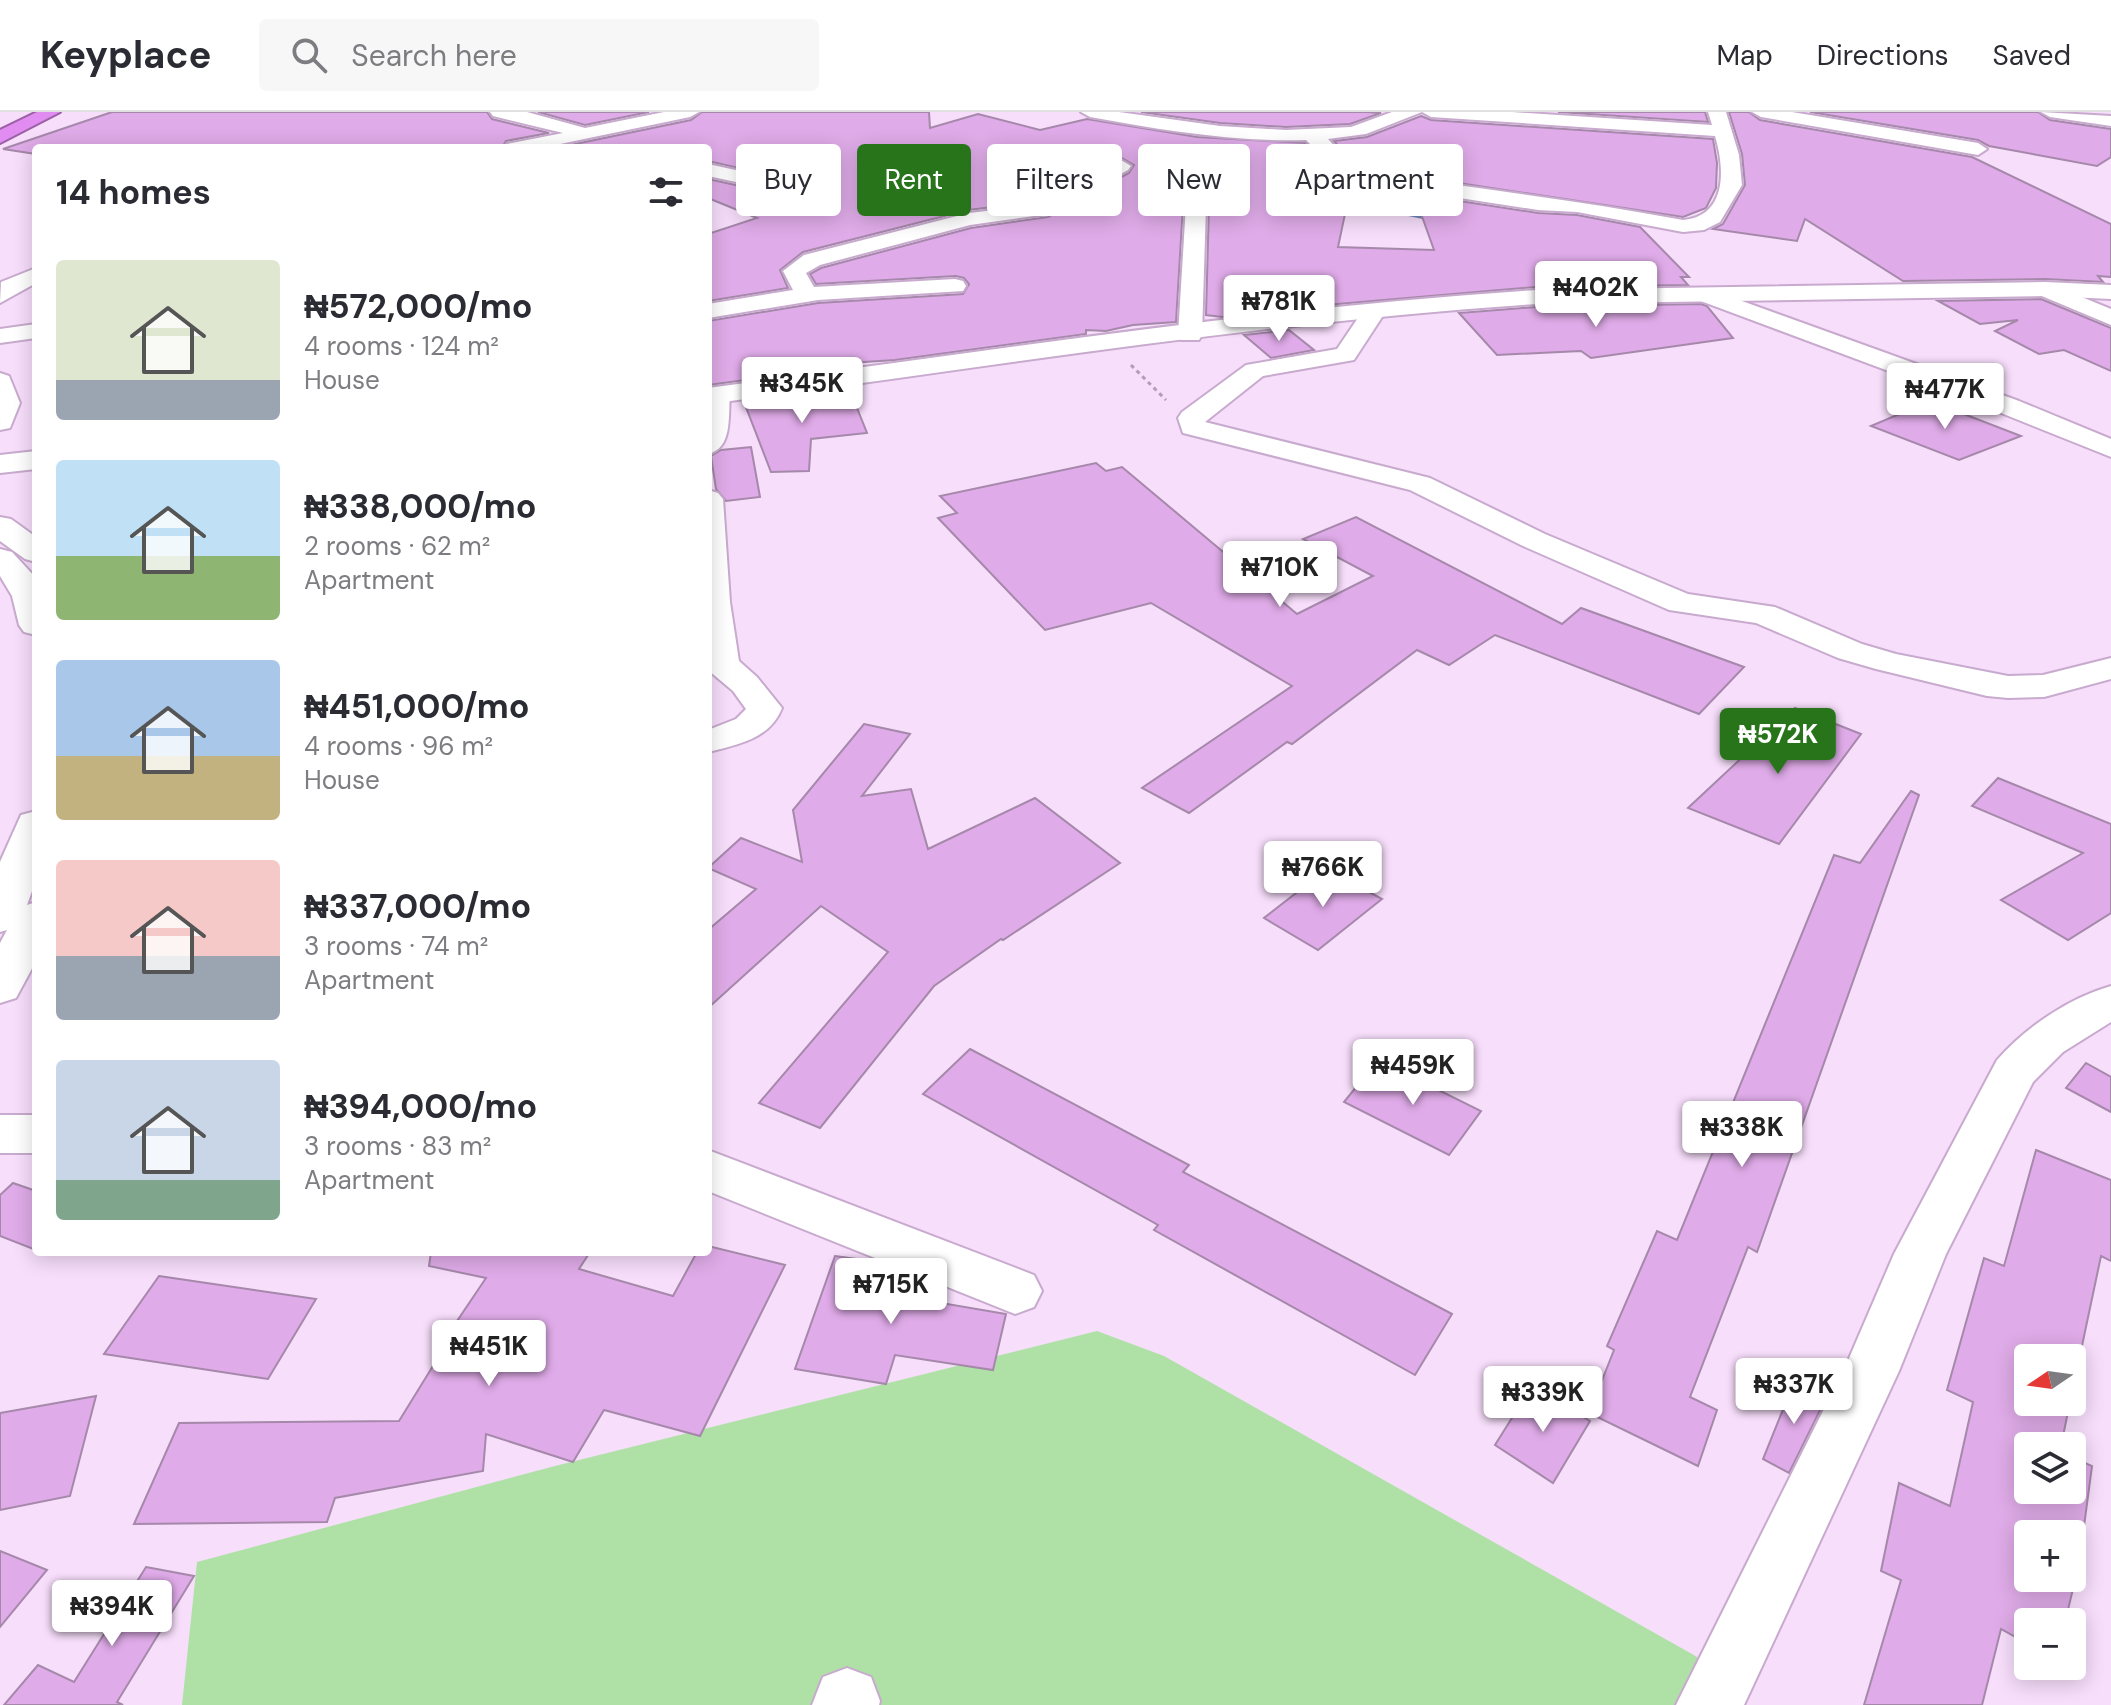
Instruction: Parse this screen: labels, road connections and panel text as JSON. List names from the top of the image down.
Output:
{
  "north": "left",
  "page": {
    "header": "Keyplace",
    "search": "Search here",
    "nav": ["Map", "Directions", "Saved"],
    "chip": [
      "Buy",
      "Rent",
      "Filters",
      "New",
      "Apartment"
    ],
    "heading": "14 homes",
    "list": [
      {
        "name": "₦572,000/mo",
        "note": "4 rooms · 124 m² · House"
      },
      {
        "name": "₦338,000/mo",
        "note": "2 rooms · 62 m² · Apartment"
      },
      {
        "name": "₦451,000/mo",
        "note": "4 rooms · 96 m² · House"
      },
      {
        "name": "₦337,000/mo",
        "note": "3 rooms · 74 m² · Apartment"
      },
      {
        "name": "₦394,000/mo",
        "note": "3 rooms · 83 m² · Apartment"
      }
    ],
    "price": [
      "₦402K",
      "₦781K",
      "₦345K",
      "₦477K",
      "₦710K",
      "₦572K",
      "₦766K",
      "₦459K",
      "₦338K",
      "₦715K",
      "₦451K",
      "₦337K",
      "₦339K",
      "₦394K"
    ],
    "map_buttons": ["+", "−"]
  }
}
